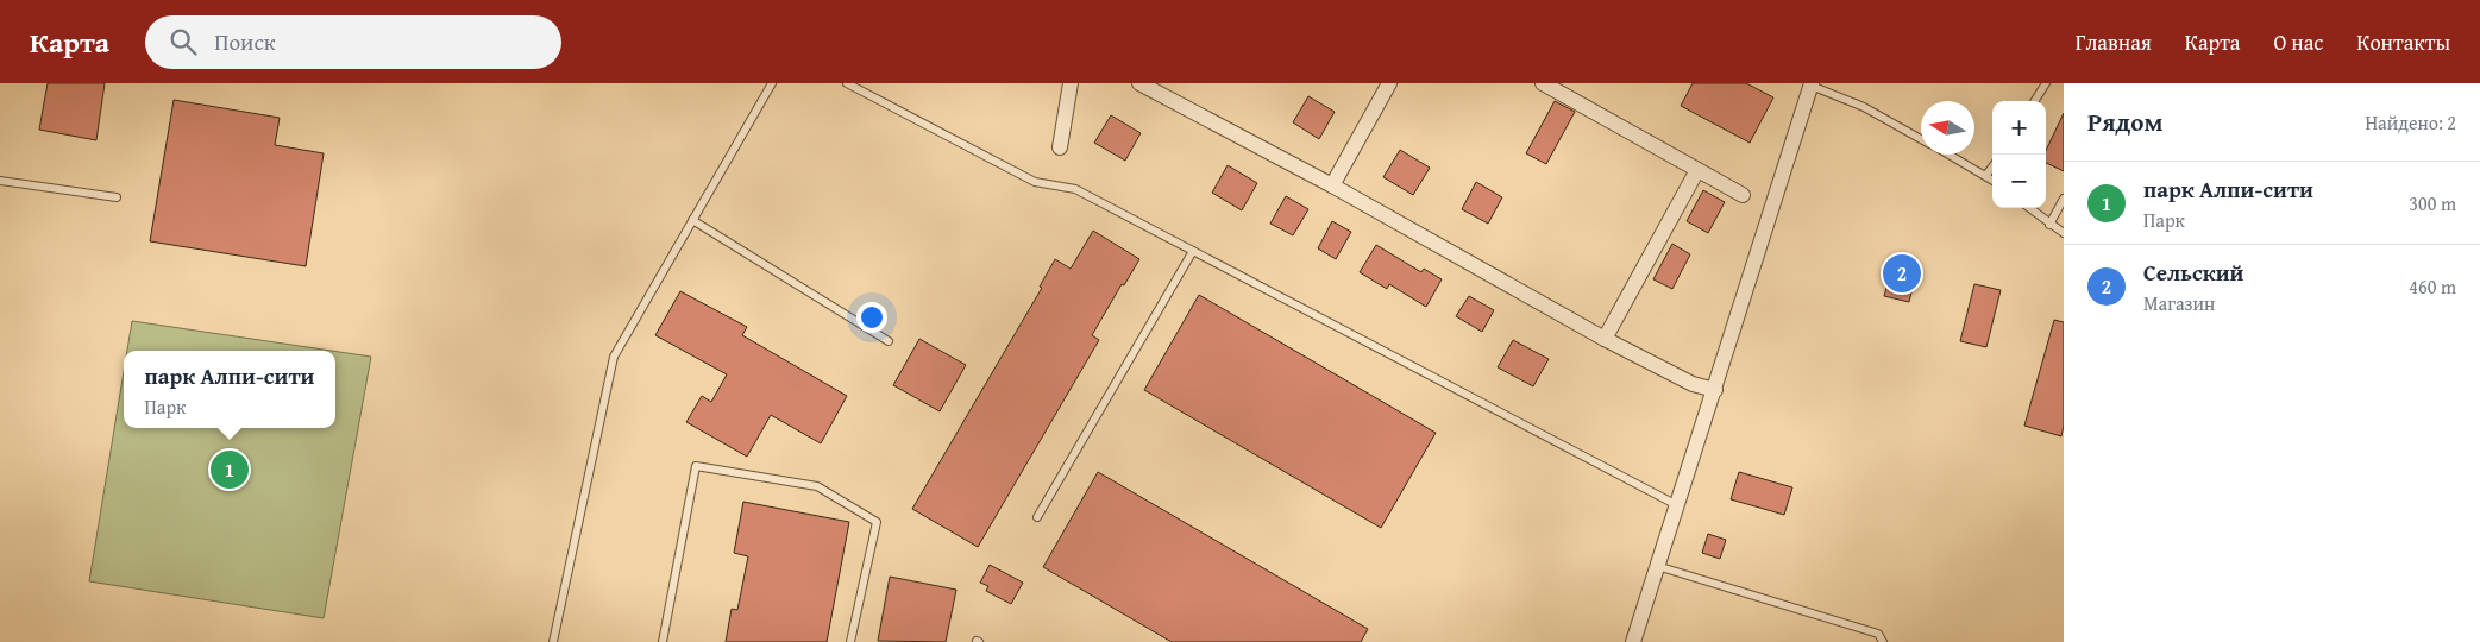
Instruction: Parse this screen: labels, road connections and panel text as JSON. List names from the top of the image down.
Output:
{
  "north": "left",
  "page": {
    "header": "Карта",
    "search": "Поиск",
    "nav": [
      "Главная",
      "Карта",
      "О нас",
      "Контакты"
    ],
    "heading": ["Рядом", "Найдено: 2"],
    "map_buttons": ["+", "−"],
    "list": [
      {
        "mark": "1",
        "name": "парк Алпи-сити",
        "note": "Парк",
        "value": "300 m"
      },
      {
        "mark": "2",
        "name": "Сельский",
        "note": "Магазин",
        "value": "460 m"
      }
    ],
    "pins": ["2", "1"],
    "popup": ["парк Алпи-сити", "Парк"]
  }
}
